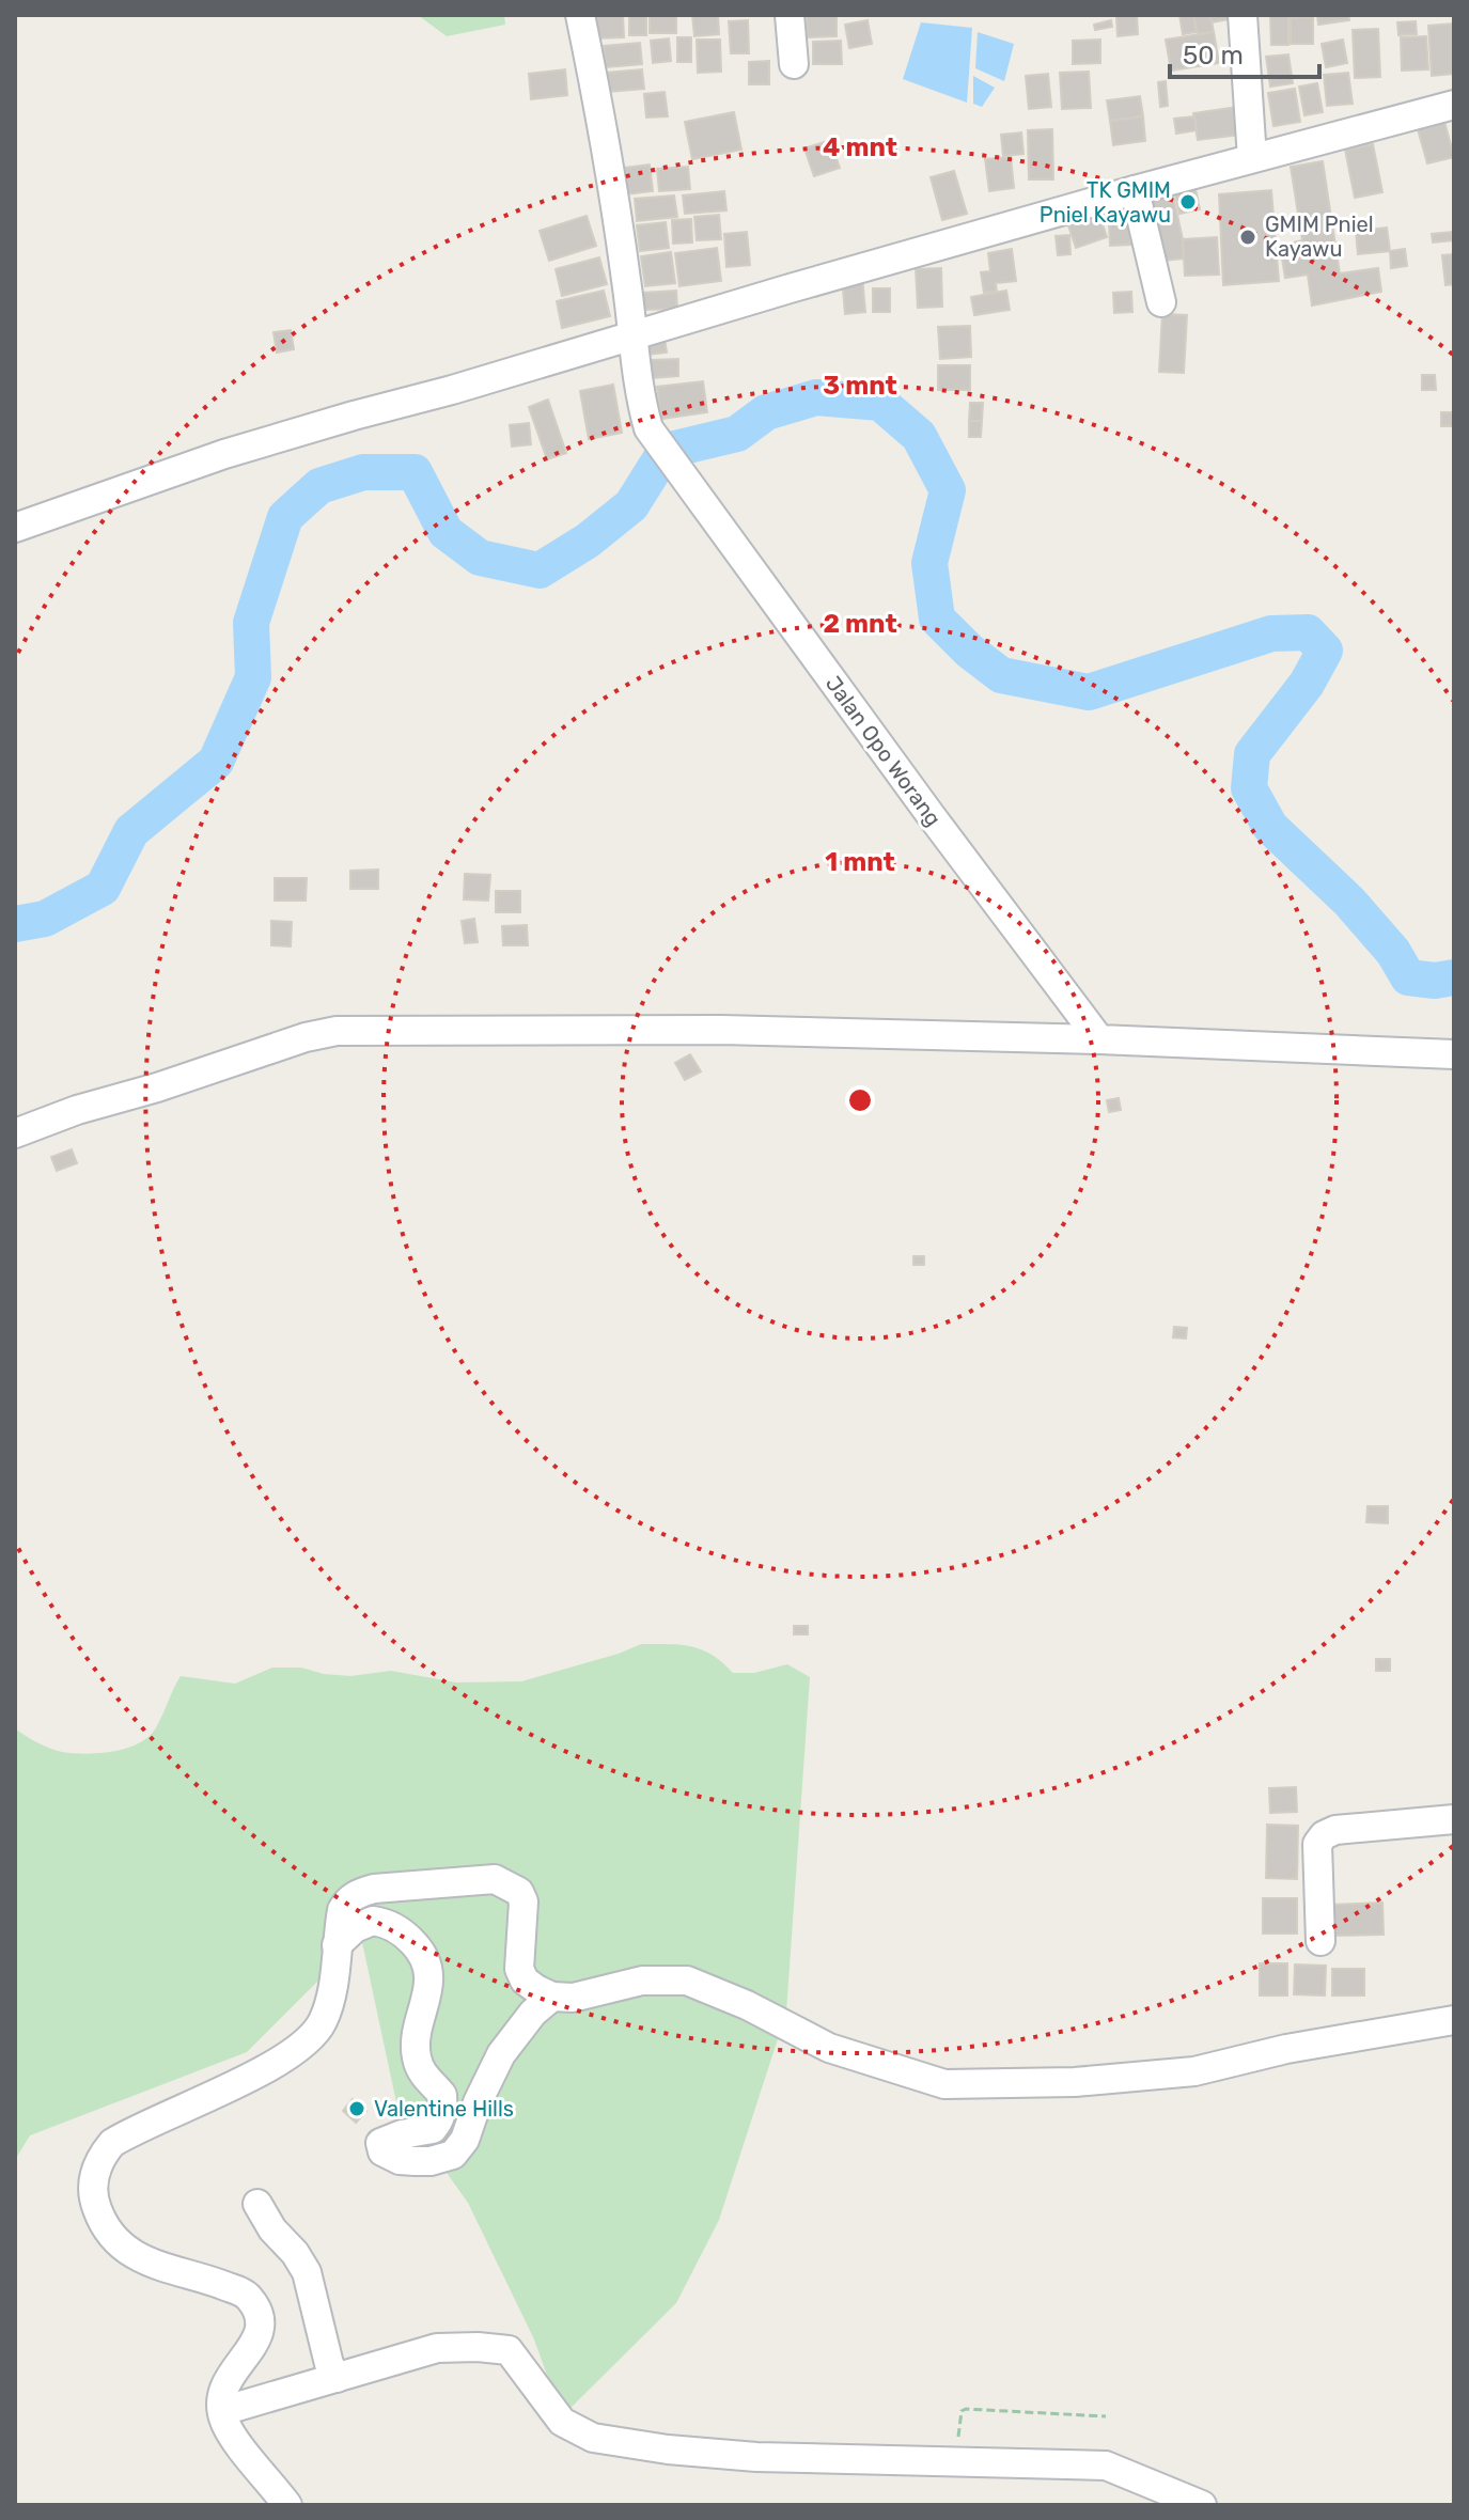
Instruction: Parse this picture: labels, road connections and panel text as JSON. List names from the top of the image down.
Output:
{
  "streets": {
    "street": ["Jalan Opo Worang"]
  },
  "places": ["TK GMIM Pniel Kayawu", "GMIM Pniel Kayawu", "Valentine Hills"],
  "scale_bar": "50 m",
  "rings": [
    "4 mnt",
    "3 mnt",
    "2 mnt",
    "1 mnt"
  ]
}
